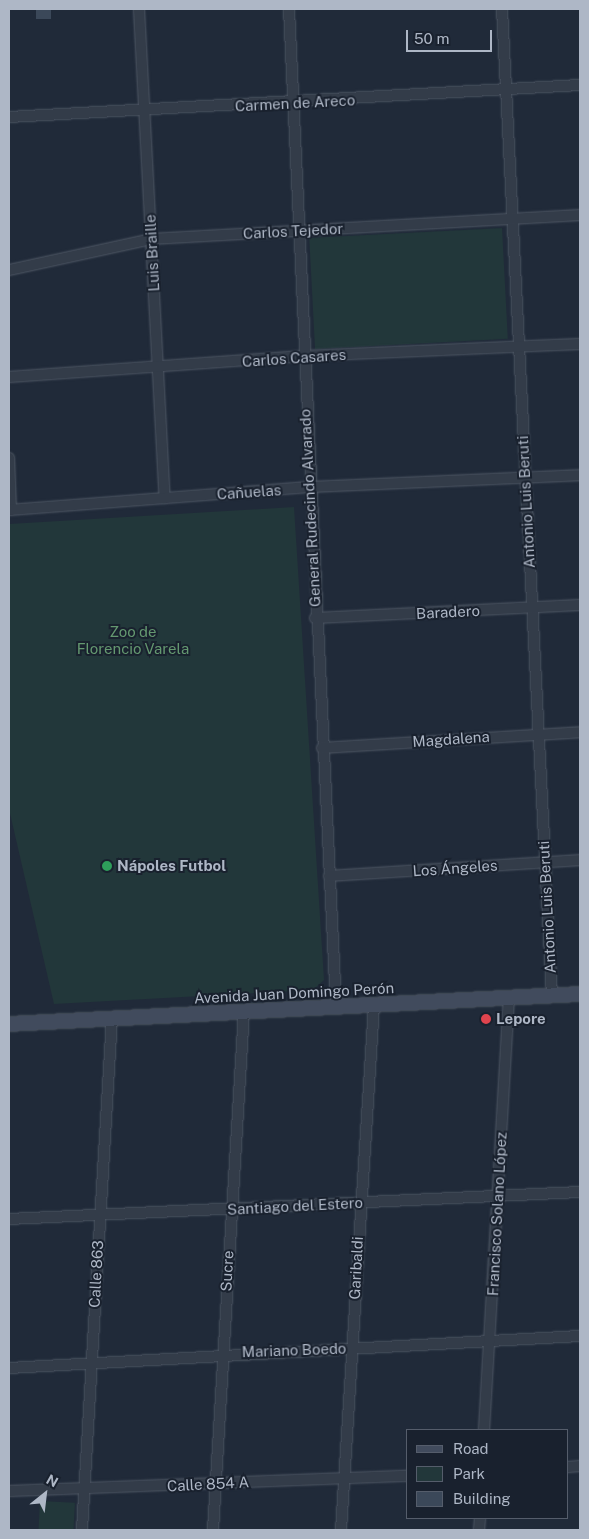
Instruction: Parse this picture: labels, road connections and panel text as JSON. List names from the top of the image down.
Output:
{
  "streets": {
    "main road": ["Avenida Juan Domingo Perón"],
    "street": [
      "Carmen de Areco",
      "Carlos Tejedor",
      "Luis Braille",
      "Carlos Casares",
      "Cañuelas",
      "Antonio Luis Beruti",
      "General Rudecindo Alvarado",
      "Baradero",
      "Magdalena",
      "Los Ángeles",
      "Santiago del Estero",
      "Francisco Solano López",
      "Garibaldi",
      "Sucre",
      "Calle 863",
      "Mariano Boedo",
      "Calle 854 A"
    ]
  },
  "crossings": [
    ["Carmen de Areco", "Luis Braille"],
    ["Carmen de Areco", "Antonio Luis Beruti"],
    ["Carmen de Areco", "General Rudecindo Alvarado"],
    ["Carlos Tejedor", "Luis Braille"],
    ["Carlos Tejedor", "Antonio Luis Beruti"],
    ["Carlos Tejedor", "General Rudecindo Alvarado"],
    ["Luis Braille", "Carlos Casares"],
    ["Luis Braille", "Cañuelas"],
    ["Carlos Casares", "Antonio Luis Beruti"],
    ["Carlos Casares", "General Rudecindo Alvarado"],
    ["Cañuelas", "Antonio Luis Beruti"],
    ["Cañuelas", "General Rudecindo Alvarado"],
    ["Antonio Luis Beruti", "Baradero"],
    ["Antonio Luis Beruti", "Magdalena"],
    ["Antonio Luis Beruti", "Los Ángeles"],
    ["Antonio Luis Beruti", "Avenida Juan Domingo Perón"],
    ["General Rudecindo Alvarado", "Baradero"],
    ["General Rudecindo Alvarado", "Magdalena"],
    ["General Rudecindo Alvarado", "Los Ángeles"],
    ["General Rudecindo Alvarado", "Avenida Juan Domingo Perón"],
    ["Avenida Juan Domingo Perón", "Francisco Solano López"],
    ["Avenida Juan Domingo Perón", "Garibaldi"],
    ["Avenida Juan Domingo Perón", "Sucre"],
    ["Avenida Juan Domingo Perón", "Calle 863"],
    ["Santiago del Estero", "Francisco Solano López"],
    ["Santiago del Estero", "Garibaldi"],
    ["Santiago del Estero", "Sucre"],
    ["Santiago del Estero", "Calle 863"],
    ["Francisco Solano López", "Mariano Boedo"],
    ["Garibaldi", "Mariano Boedo"],
    ["Garibaldi", "Calle 854 A"],
    ["Sucre", "Mariano Boedo"],
    ["Sucre", "Calle 854 A"],
    ["Calle 863", "Mariano Boedo"],
    ["Calle 863", "Calle 854 A"]
  ],
  "parks": ["Zoo de Florencio Varela"],
  "places": ["Nápoles Futbol", "Lepore"],
  "legend": ["Road", "Park", "Building"],
  "scale_bar": "50 m",
  "north": "top right"
}
